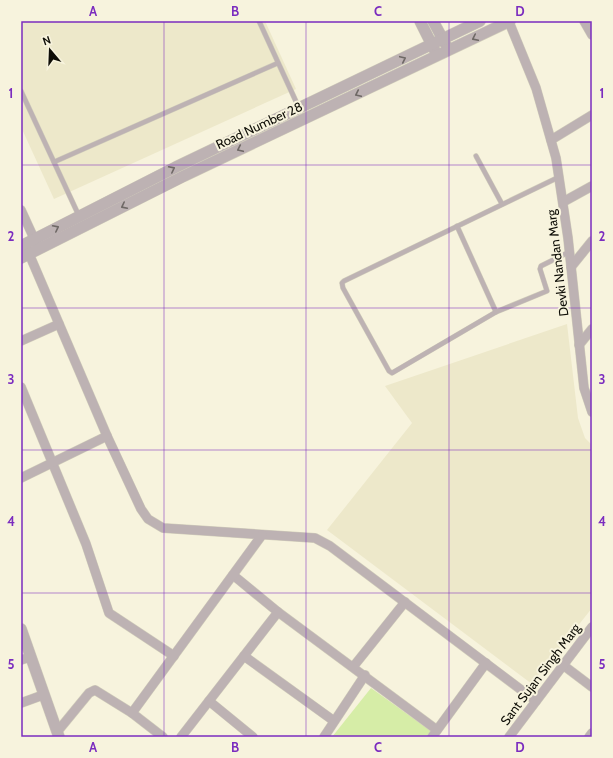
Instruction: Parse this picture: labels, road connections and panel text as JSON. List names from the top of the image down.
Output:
{
  "streets": {
    "street": ["Road Number 28", "Devki Nandan Marg", "Sant Sujan Singh Marg"]
  },
  "crossings": [
    ["Road Number 28", "Devki Nandan Marg"]
  ],
  "north": "top",
  "grid": {
    "columns": [
      "A",
      "B",
      "C",
      "D"
    ],
    "rows": [
      "1",
      "2",
      "3",
      "4",
      "5"
    ]
  }
}
